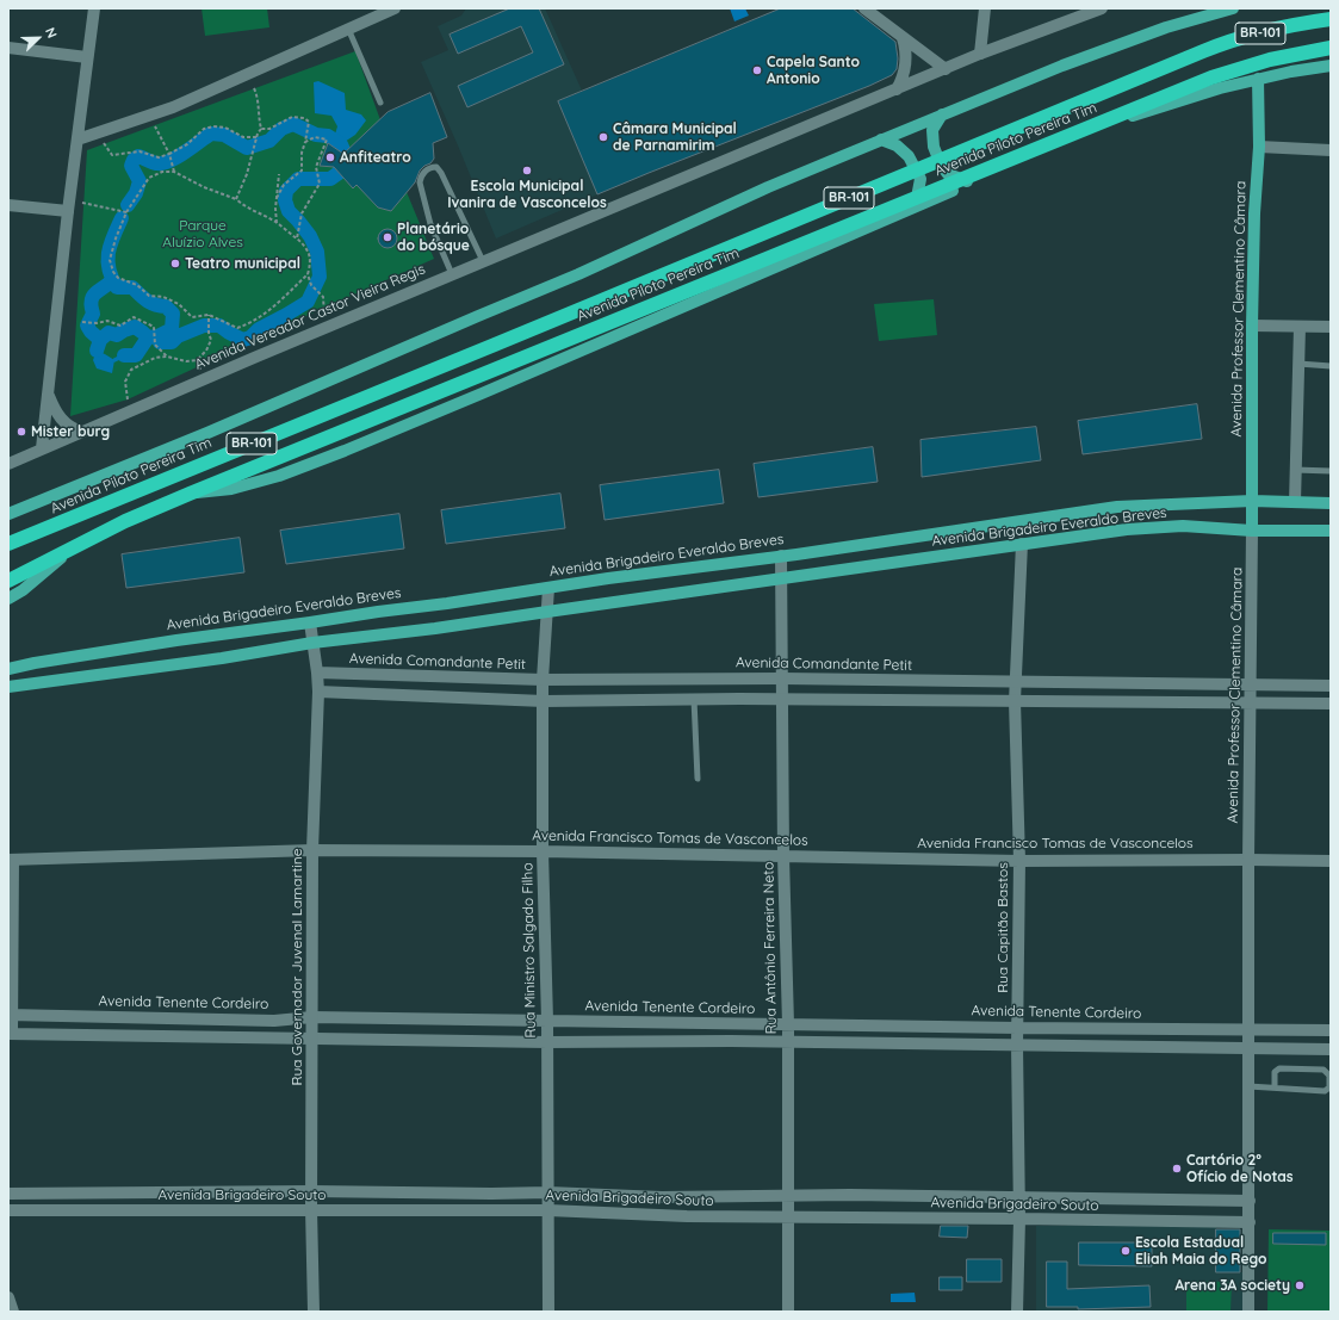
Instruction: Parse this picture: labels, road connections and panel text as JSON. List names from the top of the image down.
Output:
{
  "streets": {
    "highway": ["BR-101", "Avenida Piloto Pereira Tim"],
    "main road": ["Avenida Professor Clementino Câmara", "Avenida Brigadeiro Everaldo Breves"],
    "street": [
      "Avenida Vereador Castor Vieira Regis",
      "Avenida Comandante Petit",
      "Avenida Francisco Tomas de Vasconcelos",
      "Rua Capitão Bastos",
      "Rua Antônio Ferreira Neto",
      "Rua Ministro Salgado Filho",
      "Rua Governador Juvenal Lamartine",
      "Avenida Tenente Cordeiro",
      "Avenida Brigadeiro Souto"
    ]
  },
  "crossings": [
    ["Avenida Professor Clementino Câmara", "Avenida Brigadeiro Everaldo Breves"],
    ["Avenida Professor Clementino Câmara", "Avenida Comandante Petit"],
    ["Avenida Professor Clementino Câmara", "Avenida Francisco Tomas de Vasconcelos"],
    ["Avenida Professor Clementino Câmara", "Avenida Tenente Cordeiro"],
    ["Avenida Professor Clementino Câmara", "Avenida Brigadeiro Souto"],
    ["Avenida Brigadeiro Everaldo Breves", "Rua Capitão Bastos"],
    ["Avenida Brigadeiro Everaldo Breves", "Rua Antônio Ferreira Neto"],
    ["Avenida Brigadeiro Everaldo Breves", "Rua Ministro Salgado Filho"],
    ["Avenida Brigadeiro Everaldo Breves", "Rua Governador Juvenal Lamartine"],
    ["Avenida Comandante Petit", "Rua Capitão Bastos"],
    ["Avenida Comandante Petit", "Rua Antônio Ferreira Neto"],
    ["Avenida Comandante Petit", "Rua Ministro Salgado Filho"],
    ["Avenida Comandante Petit", "Rua Governador Juvenal Lamartine"],
    ["Avenida Francisco Tomas de Vasconcelos", "Rua Capitão Bastos"],
    ["Avenida Francisco Tomas de Vasconcelos", "Rua Antônio Ferreira Neto"],
    ["Avenida Francisco Tomas de Vasconcelos", "Rua Ministro Salgado Filho"],
    ["Avenida Francisco Tomas de Vasconcelos", "Rua Governador Juvenal Lamartine"],
    ["Rua Capitão Bastos", "Avenida Tenente Cordeiro"],
    ["Rua Capitão Bastos", "Avenida Brigadeiro Souto"],
    ["Rua Antônio Ferreira Neto", "Avenida Tenente Cordeiro"],
    ["Rua Antônio Ferreira Neto", "Avenida Brigadeiro Souto"],
    ["Rua Ministro Salgado Filho", "Avenida Tenente Cordeiro"],
    ["Rua Ministro Salgado Filho", "Avenida Brigadeiro Souto"],
    ["Rua Governador Juvenal Lamartine", "Avenida Tenente Cordeiro"],
    ["Rua Governador Juvenal Lamartine", "Avenida Brigadeiro Souto"]
  ],
  "parks": ["Parque Aluízio Alves"],
  "places": [
    "Capela Santo Antonio",
    "Câmara Municipal de Parnamirim",
    "Anfiteatro",
    "Escola Municipal Ivanira de Vasconcelos",
    "Planetário do bósque",
    "Teatro municipal",
    "Mister burg",
    "Cartório 2º Ofício de Notas",
    "Escola Estadual Eliah Maia do Rego",
    "Arena 3A society"
  ],
  "north": "top right"
}
